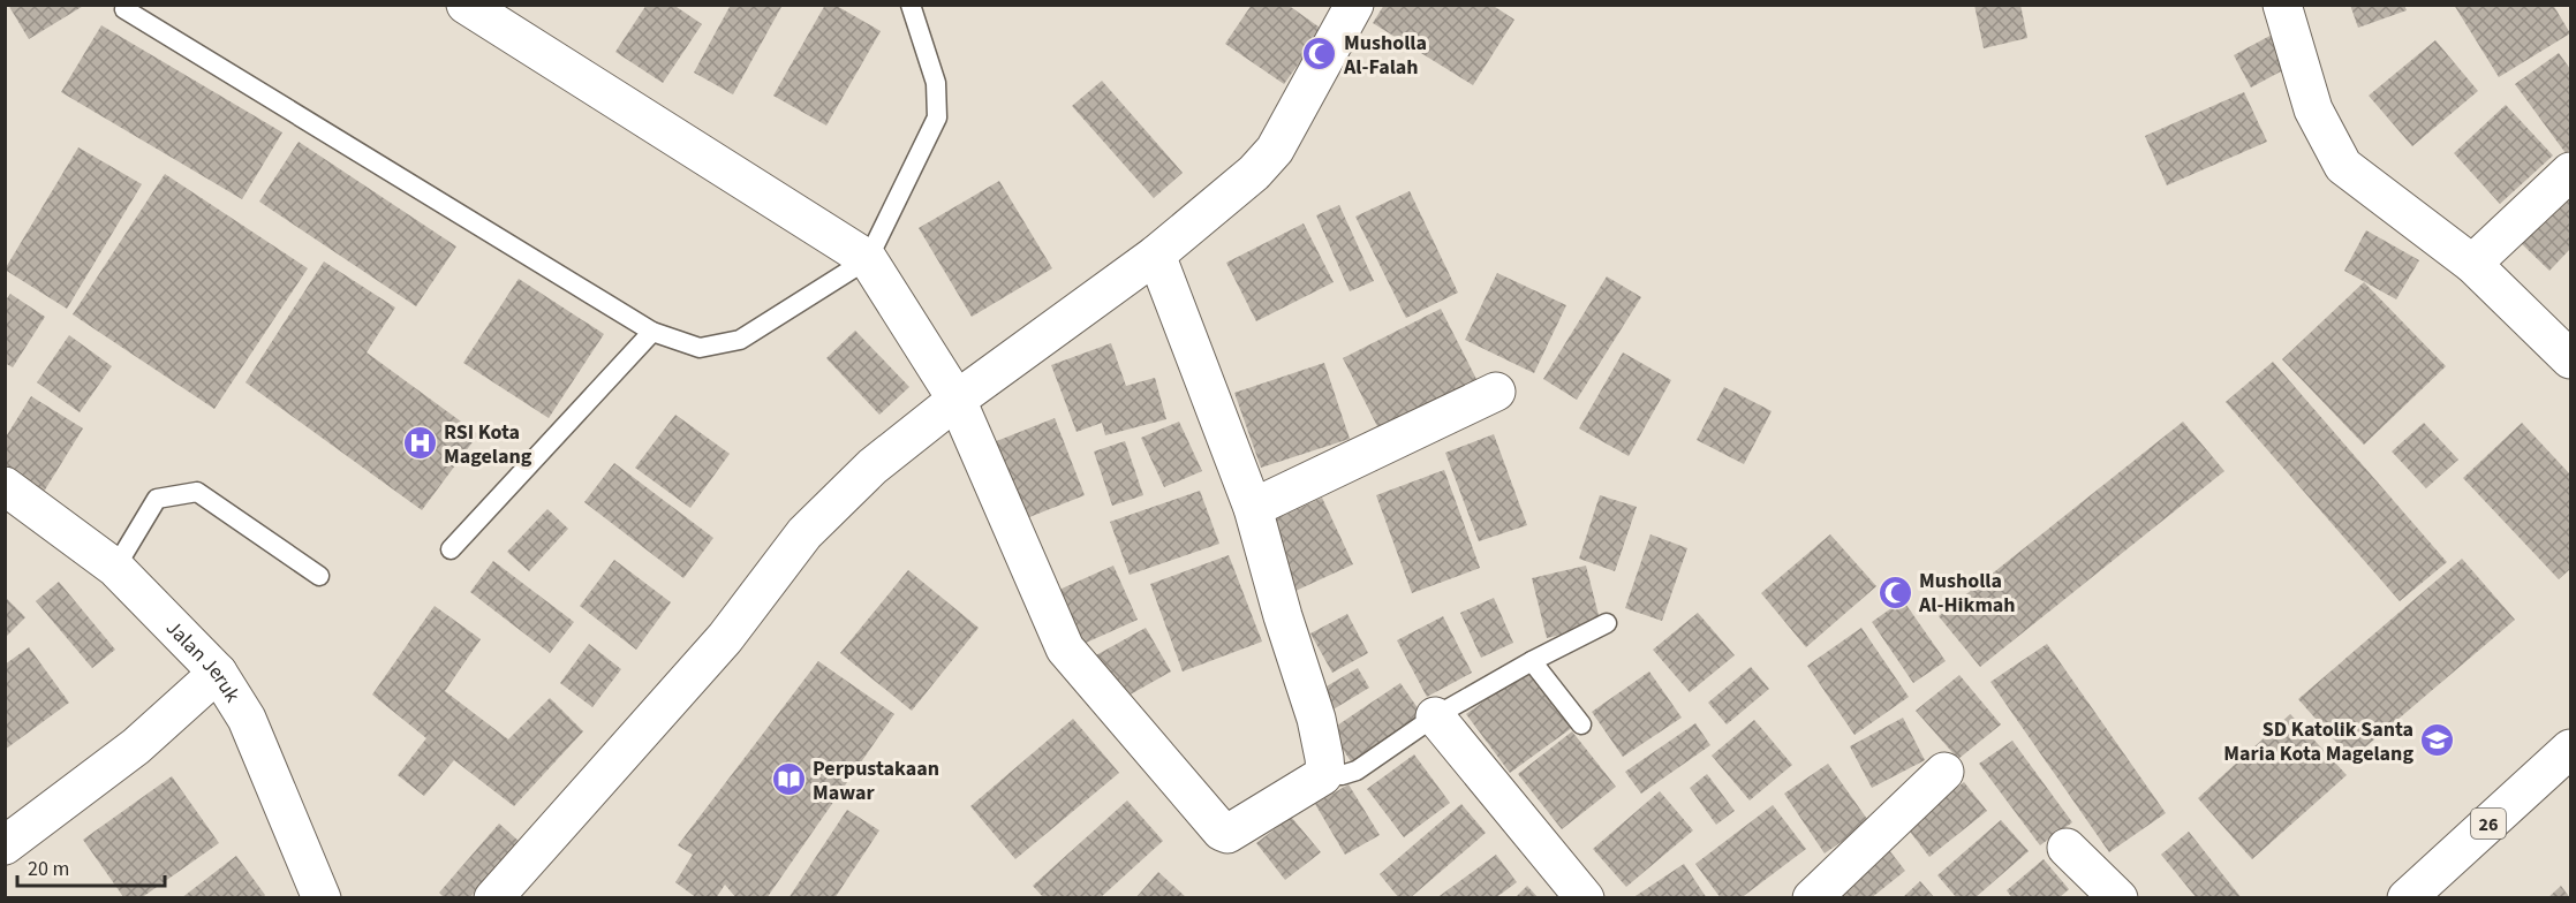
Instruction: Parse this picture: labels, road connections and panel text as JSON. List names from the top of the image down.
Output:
{
  "streets": {
    "main road": ["Jalan Jeruk", "26"]
  },
  "places": {
    "mosque": ["Musholla Al-Falah", "Musholla Al-Hikmah"],
    "hospital": ["RSI Kota Magelang"],
    "school or university": ["SD Katolik Santa Maria Kota Magelang"],
    "library": ["Perpustakaan Mawar"]
  },
  "scale_bar": "20 m"
}
